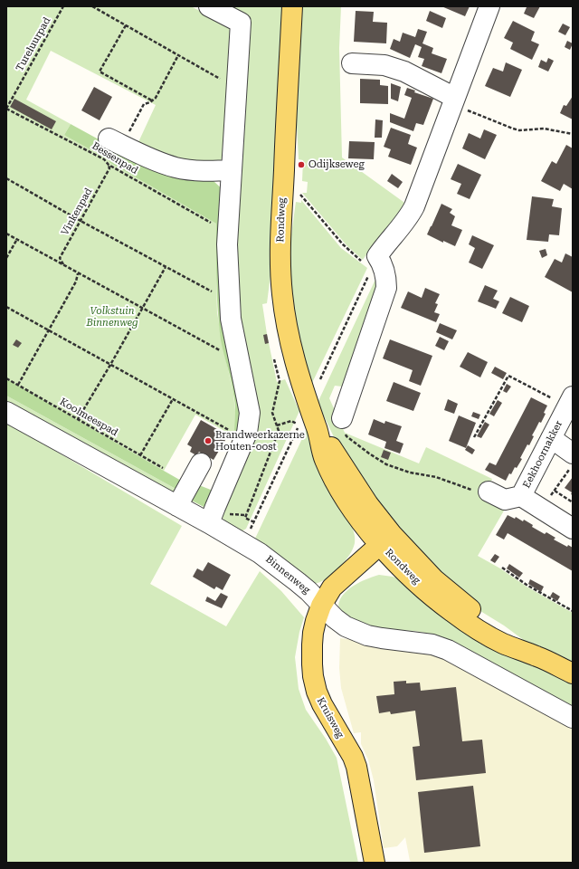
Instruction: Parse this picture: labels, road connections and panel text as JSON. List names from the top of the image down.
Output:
{
  "streets": {
    "main road": ["Rondweg", "Kruisweg"],
    "street": ["Eekhoornakker", "Binnenweg"],
    "path": [
      "Tureluurpad",
      "Bessenpad",
      "Vinkenpad",
      "Koolmeespad"
    ]
  },
  "crossings": [
    ["Tureluurpad", "Bessenpad"],
    ["Bessenpad", "Vinkenpad"],
    ["Rondweg", "Kruisweg"],
    ["Binnenweg", "Kruisweg"]
  ],
  "parks": ["Volkstuin Binnenweg"],
  "places": ["Odijkseweg", "Brandweerkazerne Houten-oost"]
}
